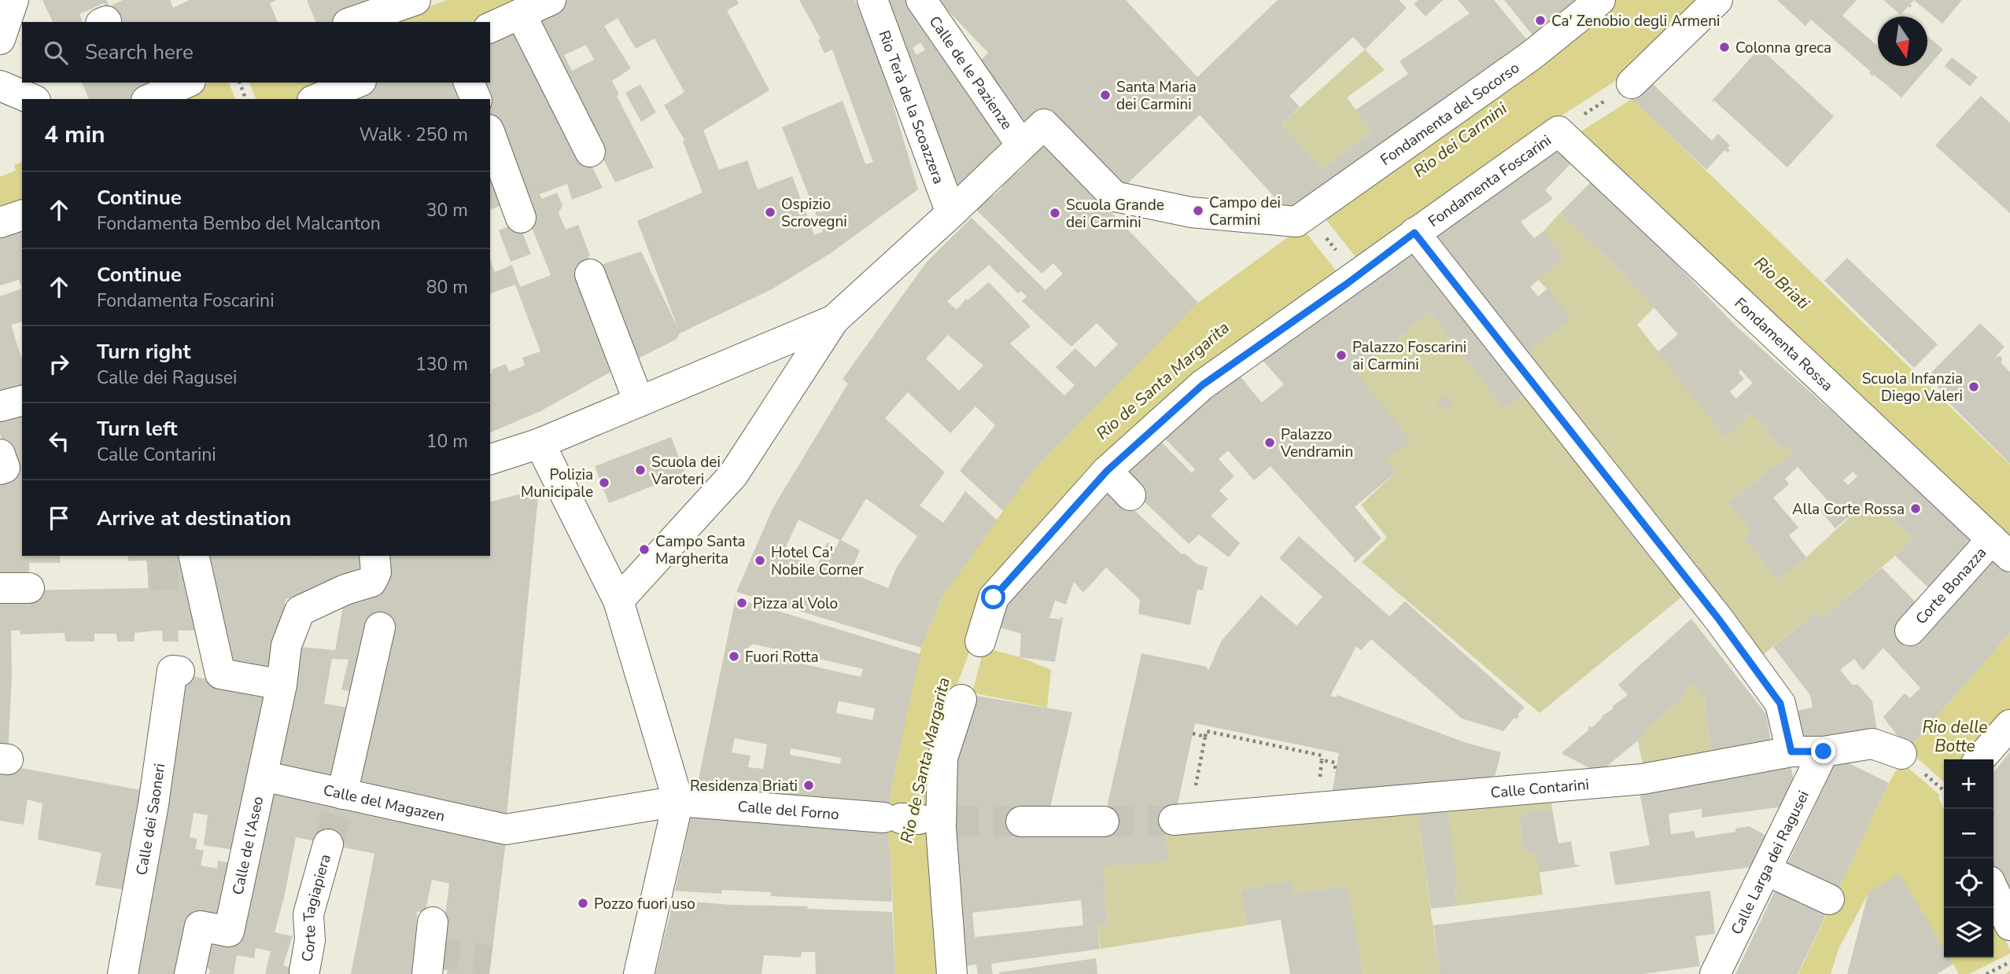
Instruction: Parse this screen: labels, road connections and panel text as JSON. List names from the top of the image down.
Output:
{
  "streets": {
    "street": [
      "Calle de le Pazienze",
      "Rio Terà de la Scoazzera",
      "Fondamenta del Socorso",
      "Fondamenta Foscarini",
      "Fondamenta Rossa",
      "Corte Bonazza",
      "Calle Contarini",
      "Calle del Magazen",
      "Calle del Forno",
      "Calle dei Saoneri",
      "Calle de l'Aseo",
      "Calle Larga dei Ragusei",
      "Corte Tagiapiera"
    ]
  },
  "crossings": [
    ["Fondamenta Foscarini", "Fondamenta Rossa"],
    ["Fondamenta Rossa", "Corte Bonazza"],
    ["Calle Contarini", "Calle Larga dei Ragusei"],
    ["Calle del Magazen", "Calle del Forno"],
    ["Calle del Magazen", "Calle de l'Aseo"]
  ],
  "water": [
    "Rio dei Carmini",
    "Rio Briati",
    "Rio de Santa Margarita",
    "Rio delle Botte"
  ],
  "places": [
    "Ca' Zenobio degli Armeni",
    "Colonna greca",
    "Santa Maria dei Carmini",
    "Campo dei Carmini",
    "Ospizio Scrovegni",
    "Scuola Grande dei Carmini",
    "Palazzo Foscarini ai Carmini",
    "Scuola Infanzia Diego Valeri",
    "Palazzo Vendramin",
    "Scuola dei Varoteri",
    "Polizia Municipale",
    "Alla Corte Rossa",
    "Campo Santa Margherita",
    "Hotel Ca' Nobile Corner",
    "Pizza al Volo",
    "Fuori Rotta",
    "Residenza Briati",
    "Pozzo fuori uso"
  ],
  "north": "bottom",
  "page": {
    "search": "Search here",
    "heading": ["4 min", "Walk · 250 m"],
    "list": [
      ["Continue", "Fondamenta Bembo del Malcanton", "30 m"],
      ["Continue", "Fondamenta Foscarini", "80 m"],
      ["Turn right", "Calle dei Ragusei", "130 m"],
      ["Turn left", "Calle Contarini", "10 m"],
      "Arrive at destination"
    ],
    "map_buttons": ["+", "−"]
  }
}
